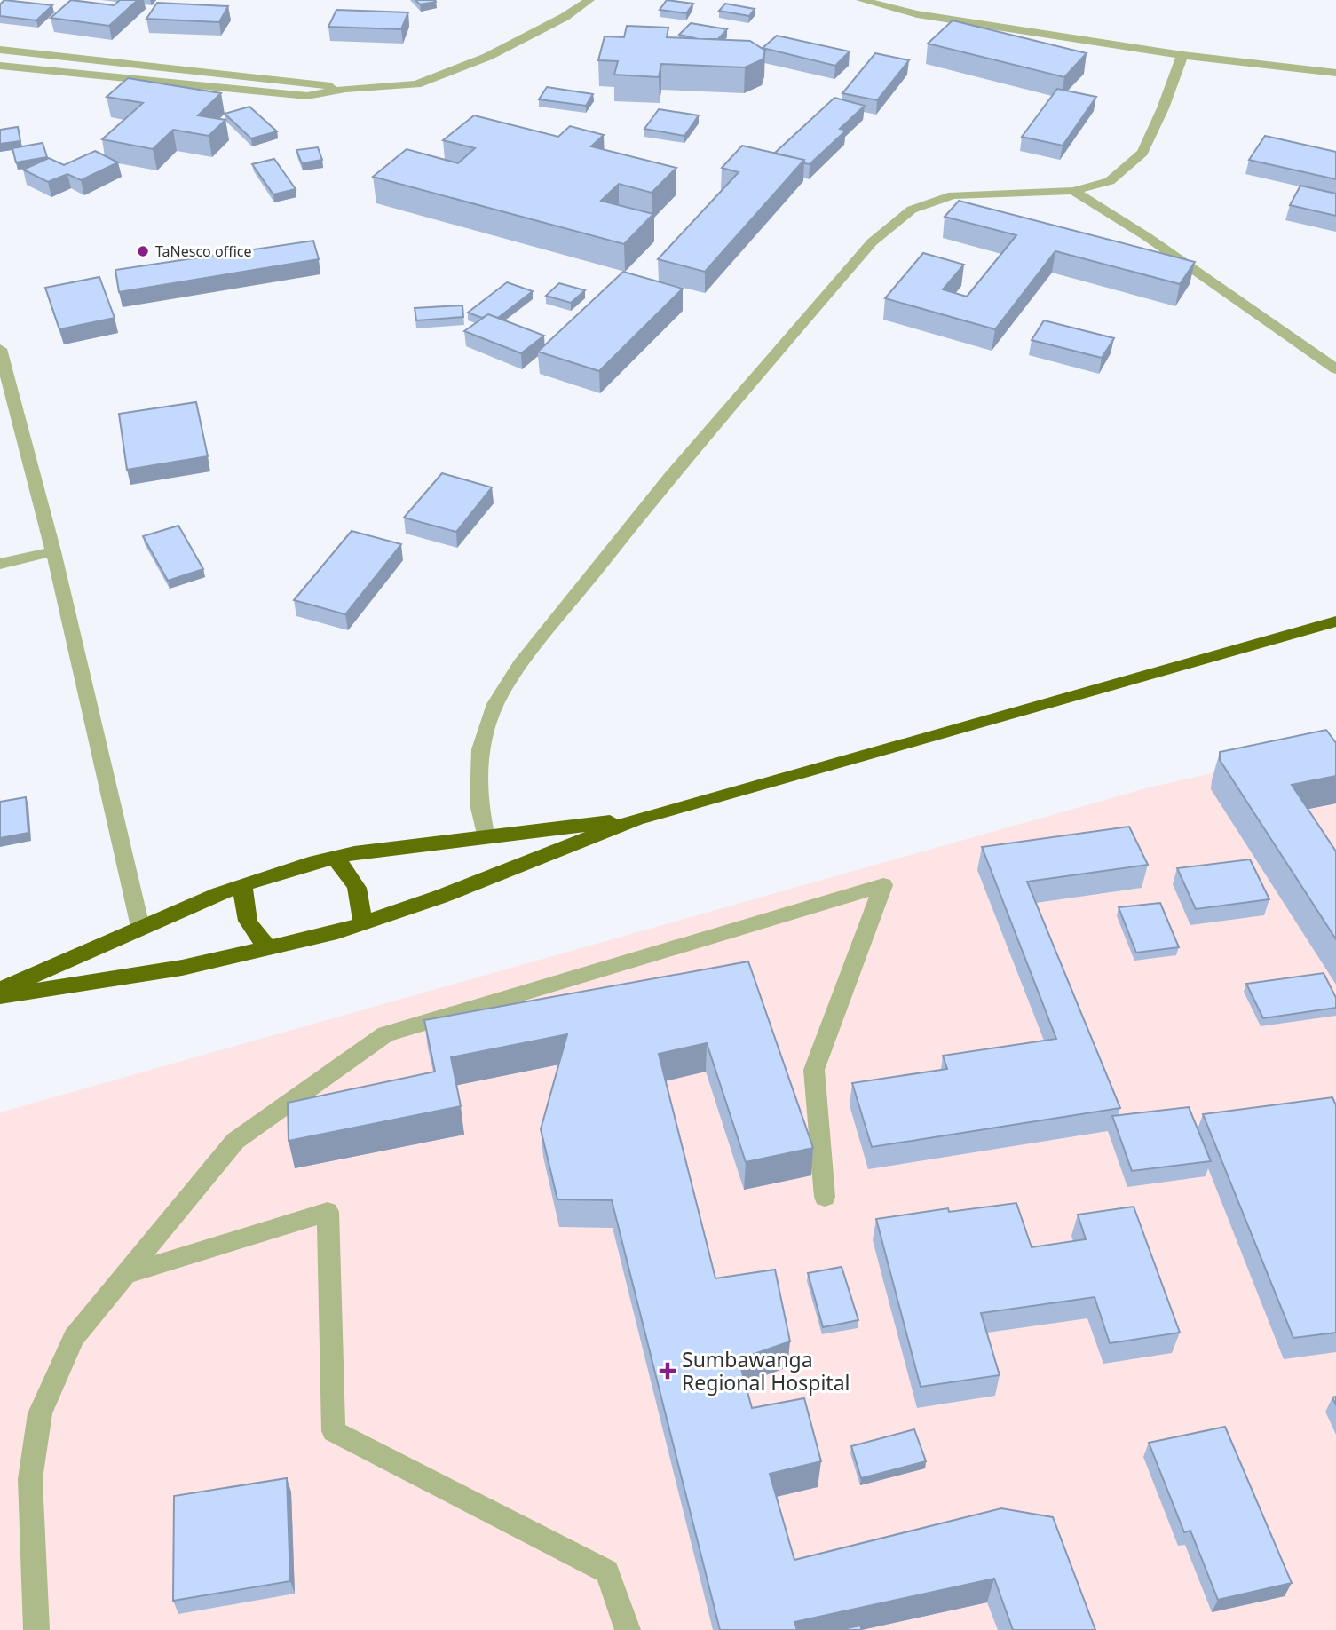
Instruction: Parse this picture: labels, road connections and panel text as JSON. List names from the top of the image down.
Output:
{
  "places": {
    "other": ["TaNesco office"],
    "health": ["Sumbawanga Regional Hospital"]
  }
}
